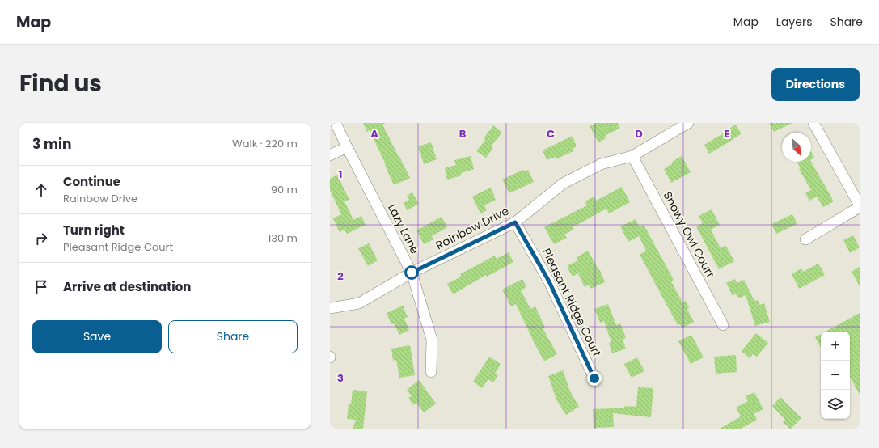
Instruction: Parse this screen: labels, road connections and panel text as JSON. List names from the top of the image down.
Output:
{
  "streets": {
    "street": [
      "Rainbow Drive",
      "Lazy Lane",
      "Snowy Owl Court",
      "Pleasant Ridge Court"
    ]
  },
  "crossings": [
    ["Rainbow Drive", "Lazy Lane"],
    ["Rainbow Drive", "Snowy Owl Court"],
    ["Rainbow Drive", "Pleasant Ridge Court"]
  ],
  "north": "bottom right",
  "page": {
    "header": "Map",
    "nav": ["Map", "Layers", "Share"],
    "title": "Find us",
    "buttons": [
      "Directions",
      ["Save", "Share"]
    ],
    "heading": ["3 min", "Walk · 220 m"],
    "list": [
      ["Continue", "Rainbow Drive", "90 m"],
      ["Turn right", "Pleasant Ridge Court", "130 m"],
      "Arrive at destination"
    ],
    "map_buttons": ["+", "−"]
  },
  "grid": {
    "columns": [
      "A",
      "B",
      "C",
      "D",
      "E"
    ],
    "rows": ["1", "2", "3"]
  }
}
